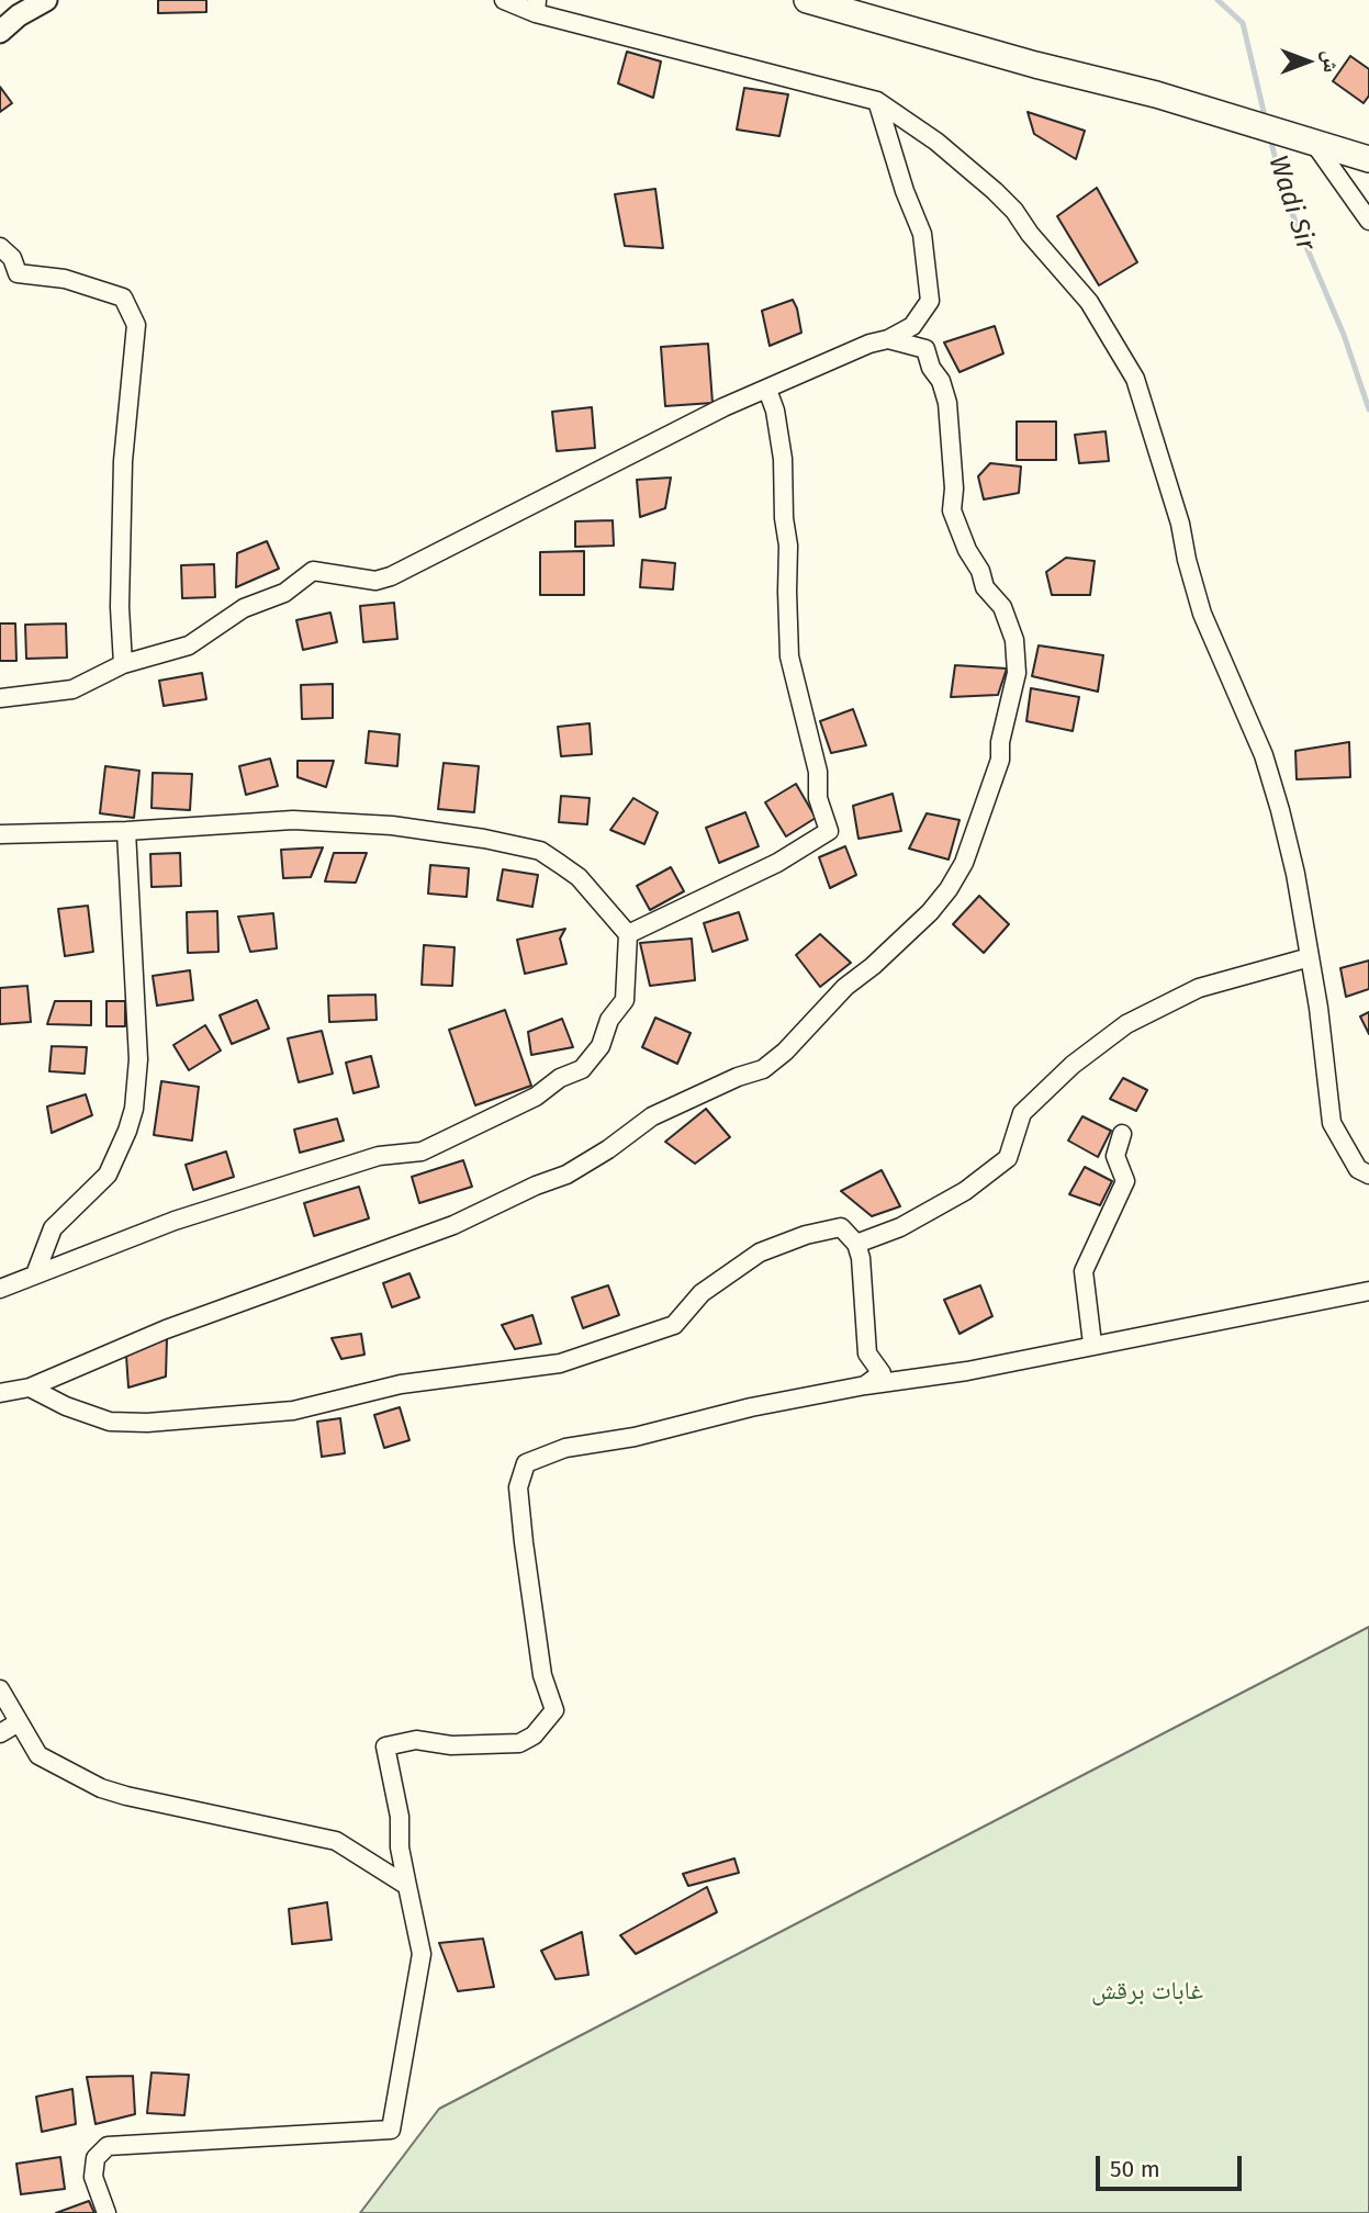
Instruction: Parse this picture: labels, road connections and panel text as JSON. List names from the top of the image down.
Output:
{
  "water": ["Wadi Sir"],
  "parks": ["غابات برقش"],
  "scale_bar": "50 m",
  "north": "right"
}
